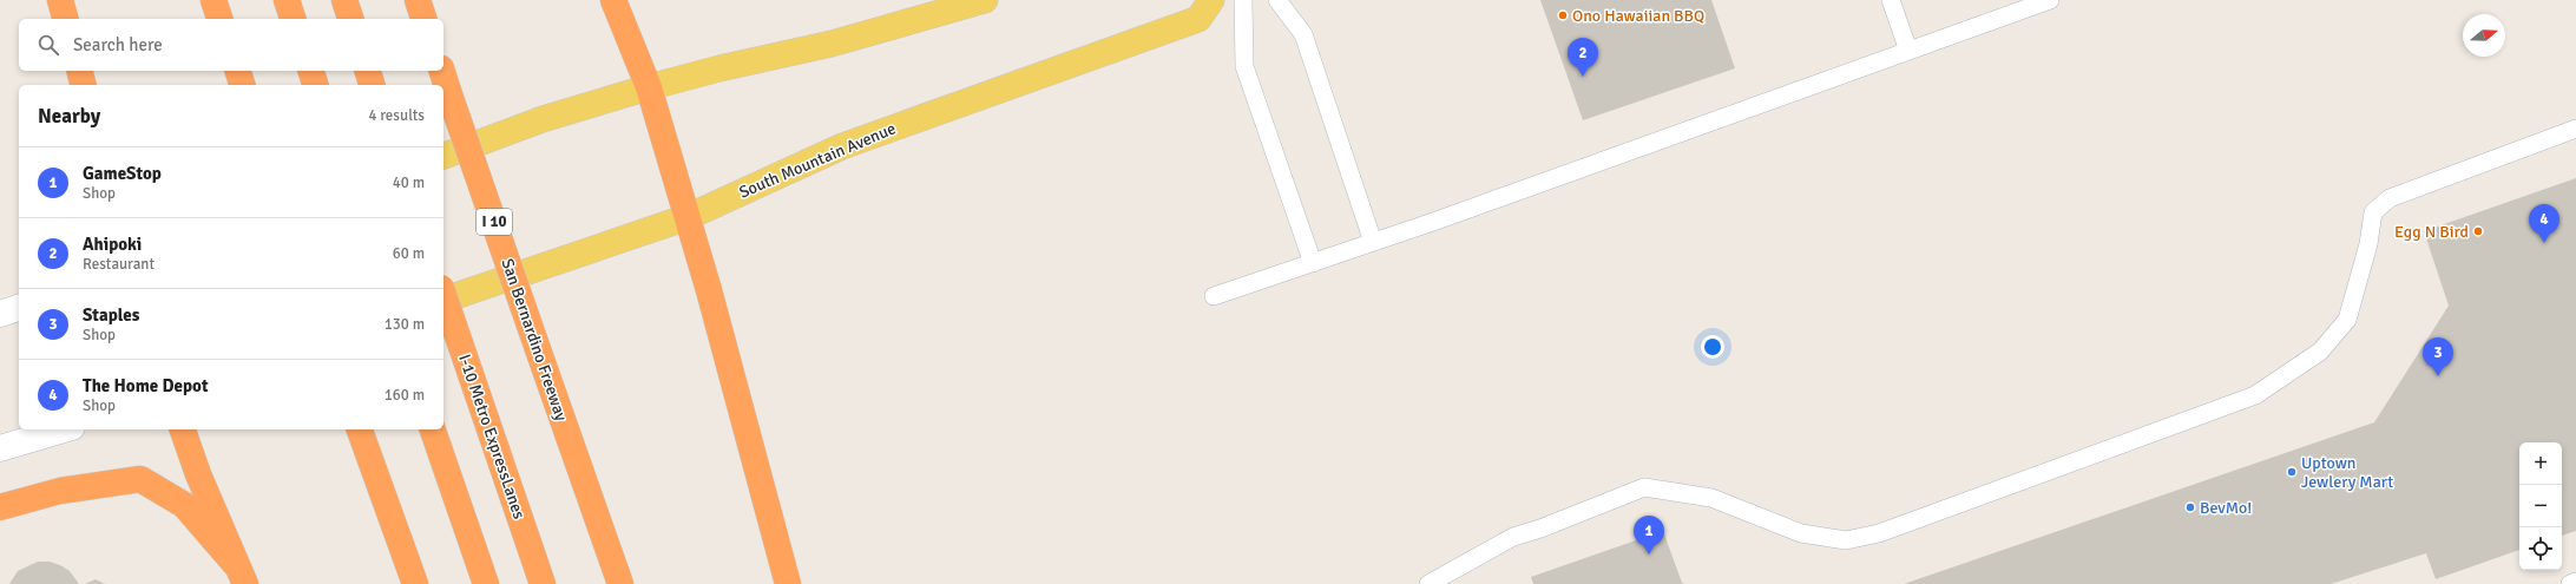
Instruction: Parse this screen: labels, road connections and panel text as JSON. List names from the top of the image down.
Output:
{
  "streets": {
    "highway": ["I 10", "San Bernardino Freeway", "I-10 Metro ExpressLanes"],
    "main road": ["South Mountain Avenue"]
  },
  "places": [
    "Ono Hawaiian BBQ",
    "Egg N Bird",
    "Uptown Jewlery Mart",
    "BevMo!"
  ],
  "north": "right",
  "page": {
    "search": "Search here",
    "pins": [
      "2",
      "4",
      "3",
      "1"
    ],
    "heading": ["Nearby", "4 results"],
    "list": [
      {
        "mark": "1",
        "name": "GameStop",
        "note": "Shop",
        "value": "40 m"
      },
      {
        "mark": "2",
        "name": "Ahipoki",
        "note": "Restaurant",
        "value": "60 m"
      },
      {
        "mark": "3",
        "name": "Staples",
        "note": "Shop",
        "value": "130 m"
      },
      {
        "mark": "4",
        "name": "The Home Depot",
        "note": "Shop",
        "value": "160 m"
      }
    ],
    "map_buttons": ["+", "−"]
  }
}
